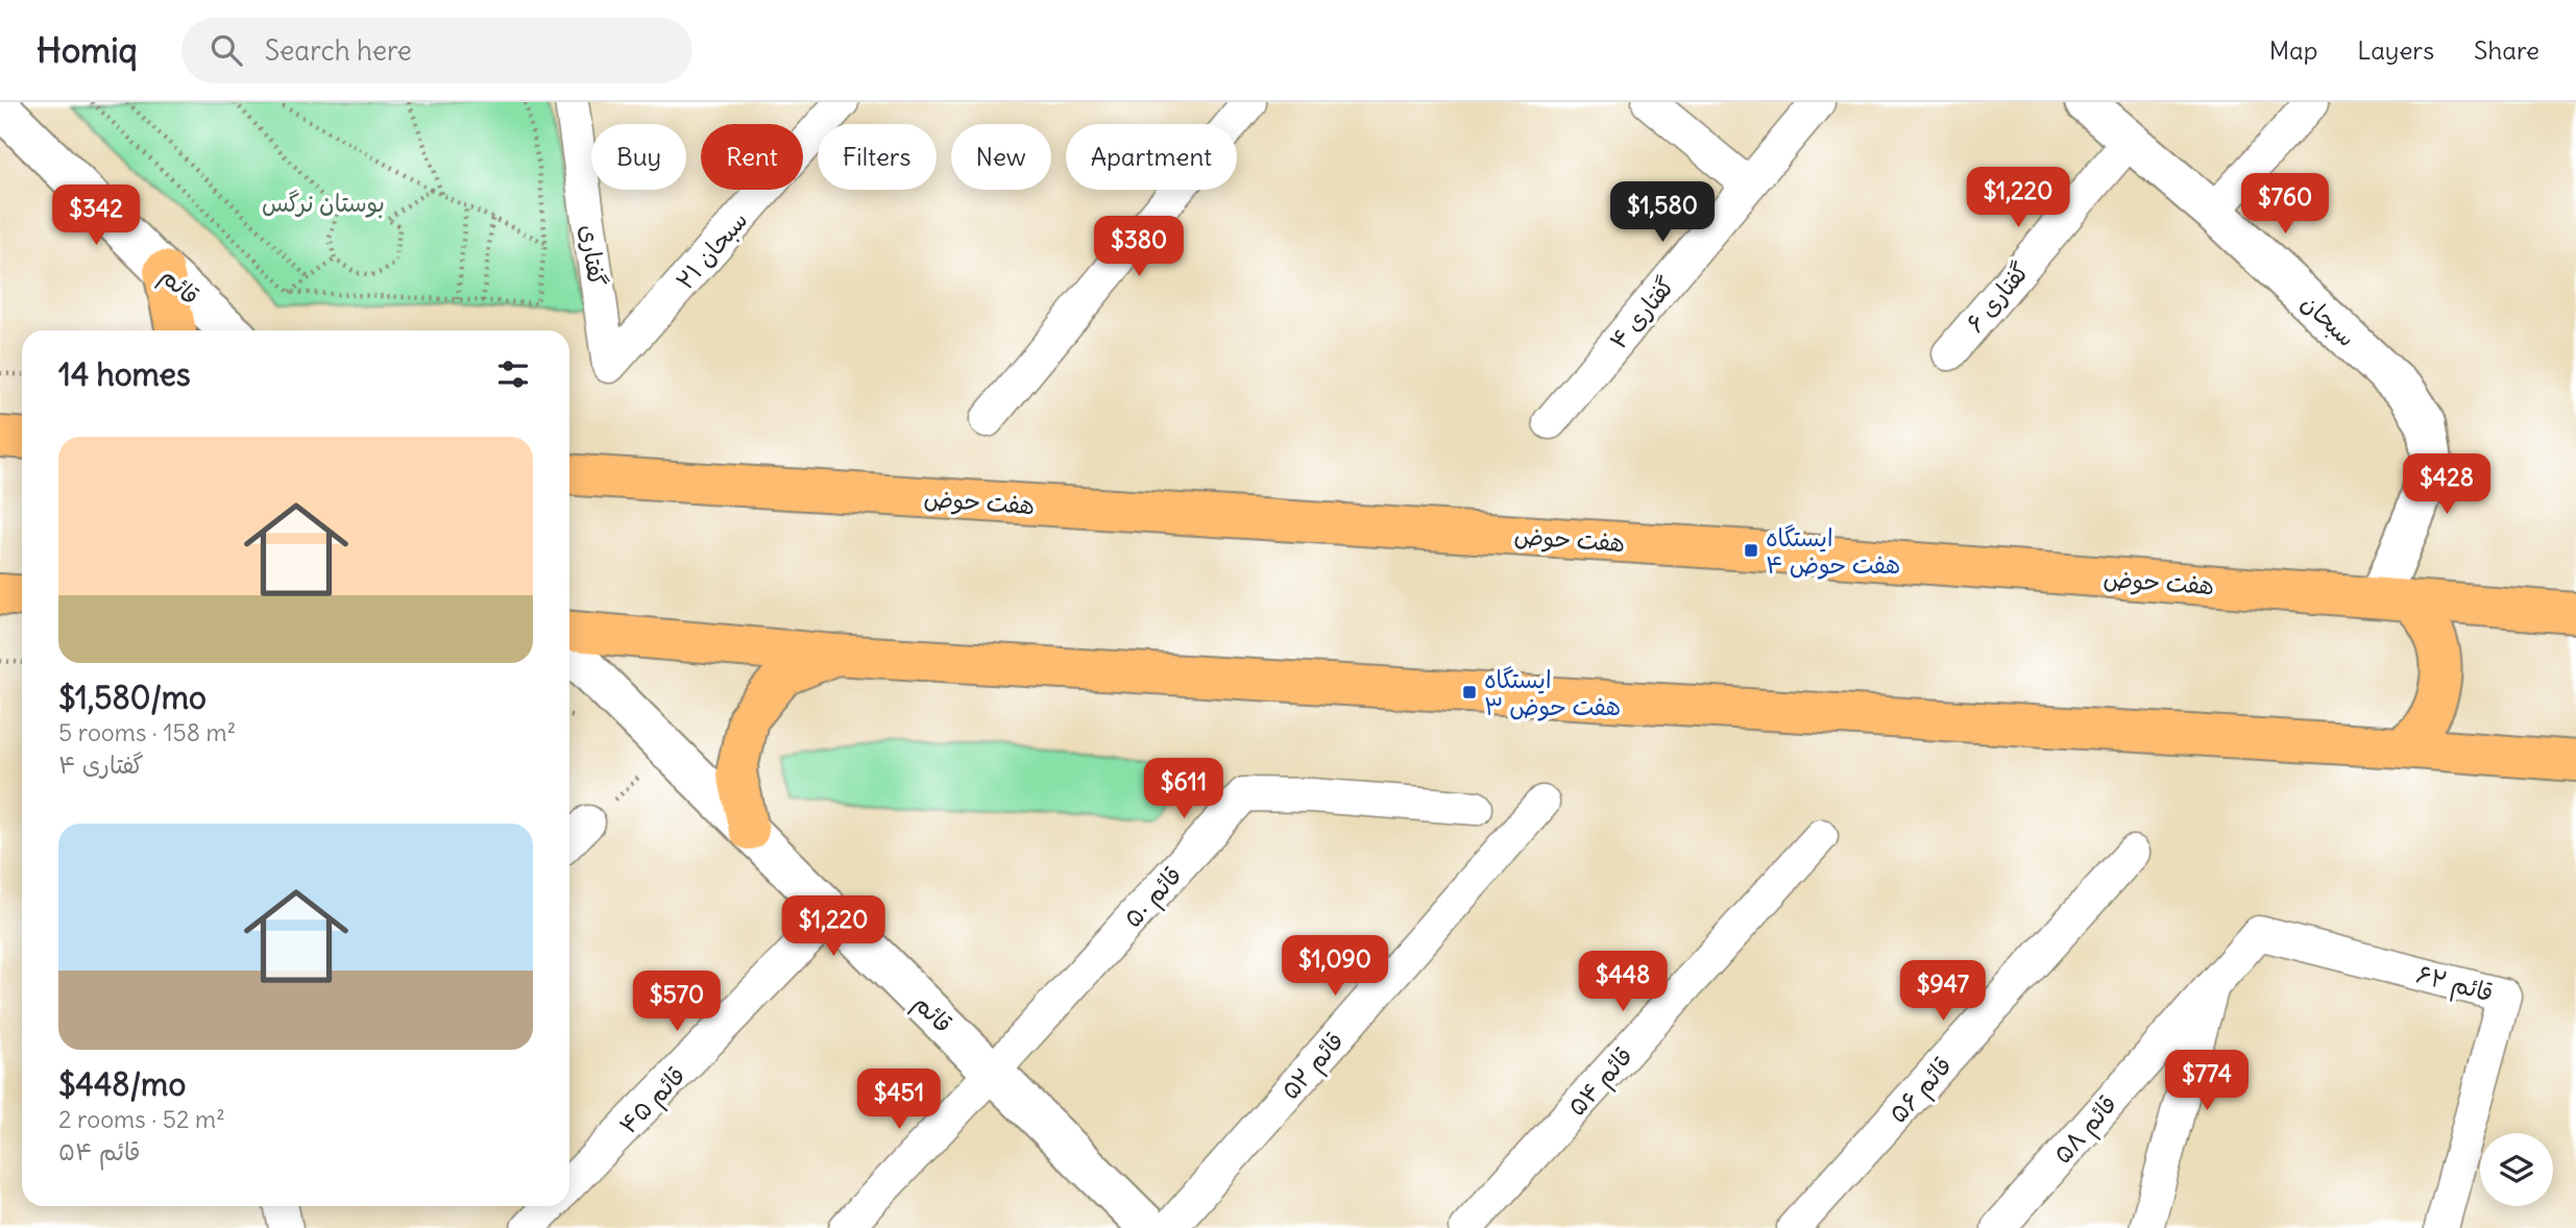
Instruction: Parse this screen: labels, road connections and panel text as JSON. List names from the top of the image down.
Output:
{
  "streets": {
    "highway": ["هفت حوض"],
    "street": [
      "سبحان ۲۱",
      "گفتاری",
      "قائم",
      "گفتاری ۶",
      "گفتاری ۴",
      "سبحان",
      "قائم ۵۰",
      "قائم ۶۲",
      "قائم ۵۲",
      "قائم ۵۴",
      "قائم ۵۶",
      "قائم ۴۵",
      "قائم ۵۸"
    ]
  },
  "crossings": [
    ["سبحان ۲۱", "گفتاری"],
    ["قائم", "قائم ۵۰"],
    ["قائم", "قائم ۴۵"],
    ["گفتاری ۶", "سبحان"],
    ["سبحان", "هفت حوض"],
    ["قائم ۶۲", "قائم ۵۸"]
  ],
  "parks": ["بوستان نرگس"],
  "places": {
    "transit": ["ایستگاه هفت حوض ۴", "ایستگاه هفت حوض ۳"]
  },
  "page": {
    "header": "Homiq",
    "search": "Search here",
    "nav": ["Map", "Layers", "Share"],
    "chip": [
      "Buy",
      "Rent",
      "Filters",
      "New",
      "Apartment"
    ],
    "price": [
      "$1,220",
      "$760",
      "$1,580",
      "$342",
      "$380",
      "$428",
      "$611",
      "$1,220",
      "$1,090",
      "$448",
      "$947",
      "$570",
      "$774",
      "$451"
    ],
    "heading": "14 homes",
    "list": [
      {
        "name": "$1,580/mo",
        "note": "5 rooms · 158 m² · گفتاری ۴"
      },
      {
        "name": "$448/mo",
        "note": "2 rooms · 52 m² · قائم ۵۴"
      }
    ]
  }
}
